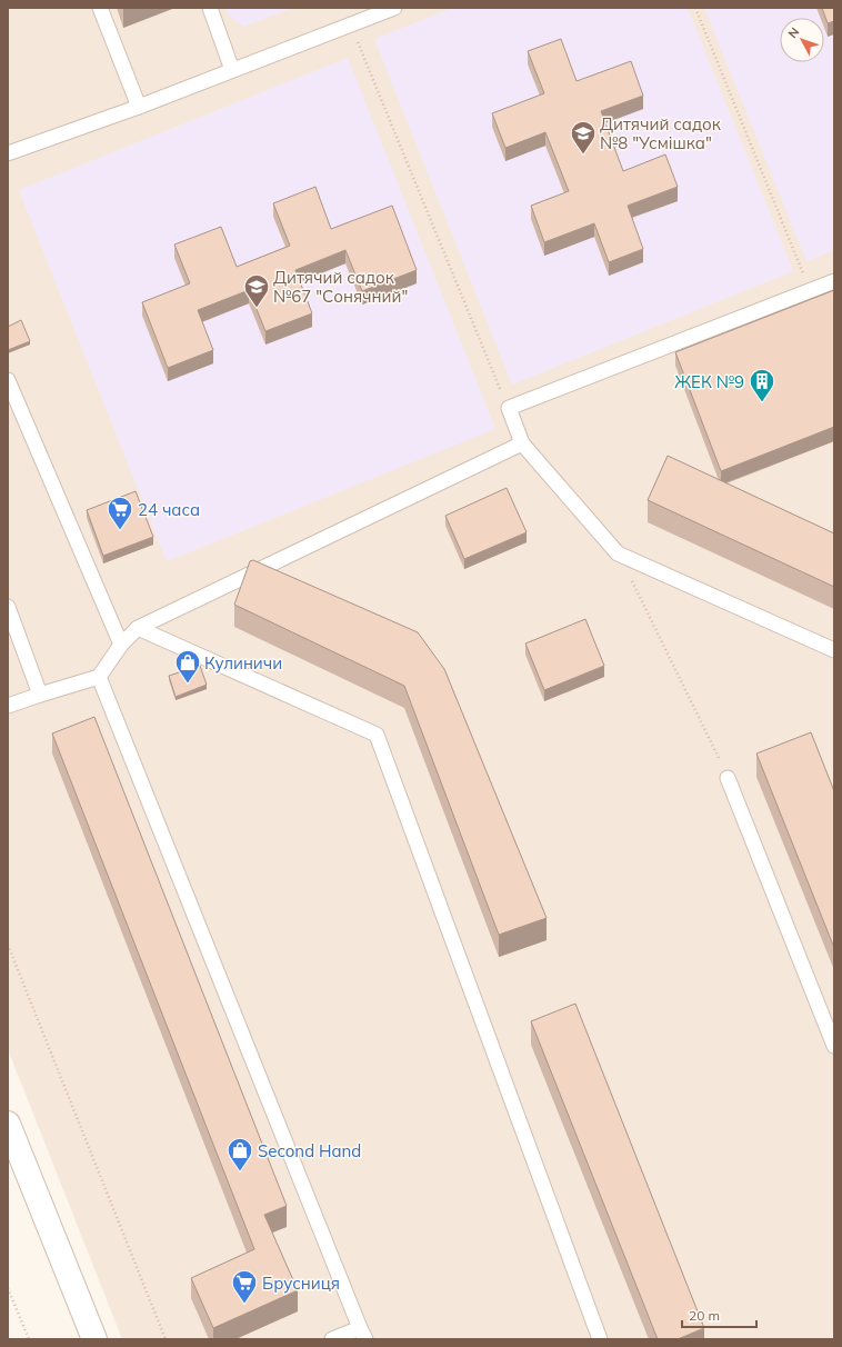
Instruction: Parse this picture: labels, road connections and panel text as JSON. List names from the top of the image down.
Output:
{
  "places": {
    "school or university": ["Дитячий садок №8 \"Усмішка\"", "Дитячий садок №67 \"Сонячний\""],
    "building": ["ЖЕК №9"],
    "supermarket": ["24 часа", "Брусниця"],
    "shop": ["Кулиничи", "Second Hand"]
  },
  "scale_bar": "20 m",
  "north": "top left"
}
